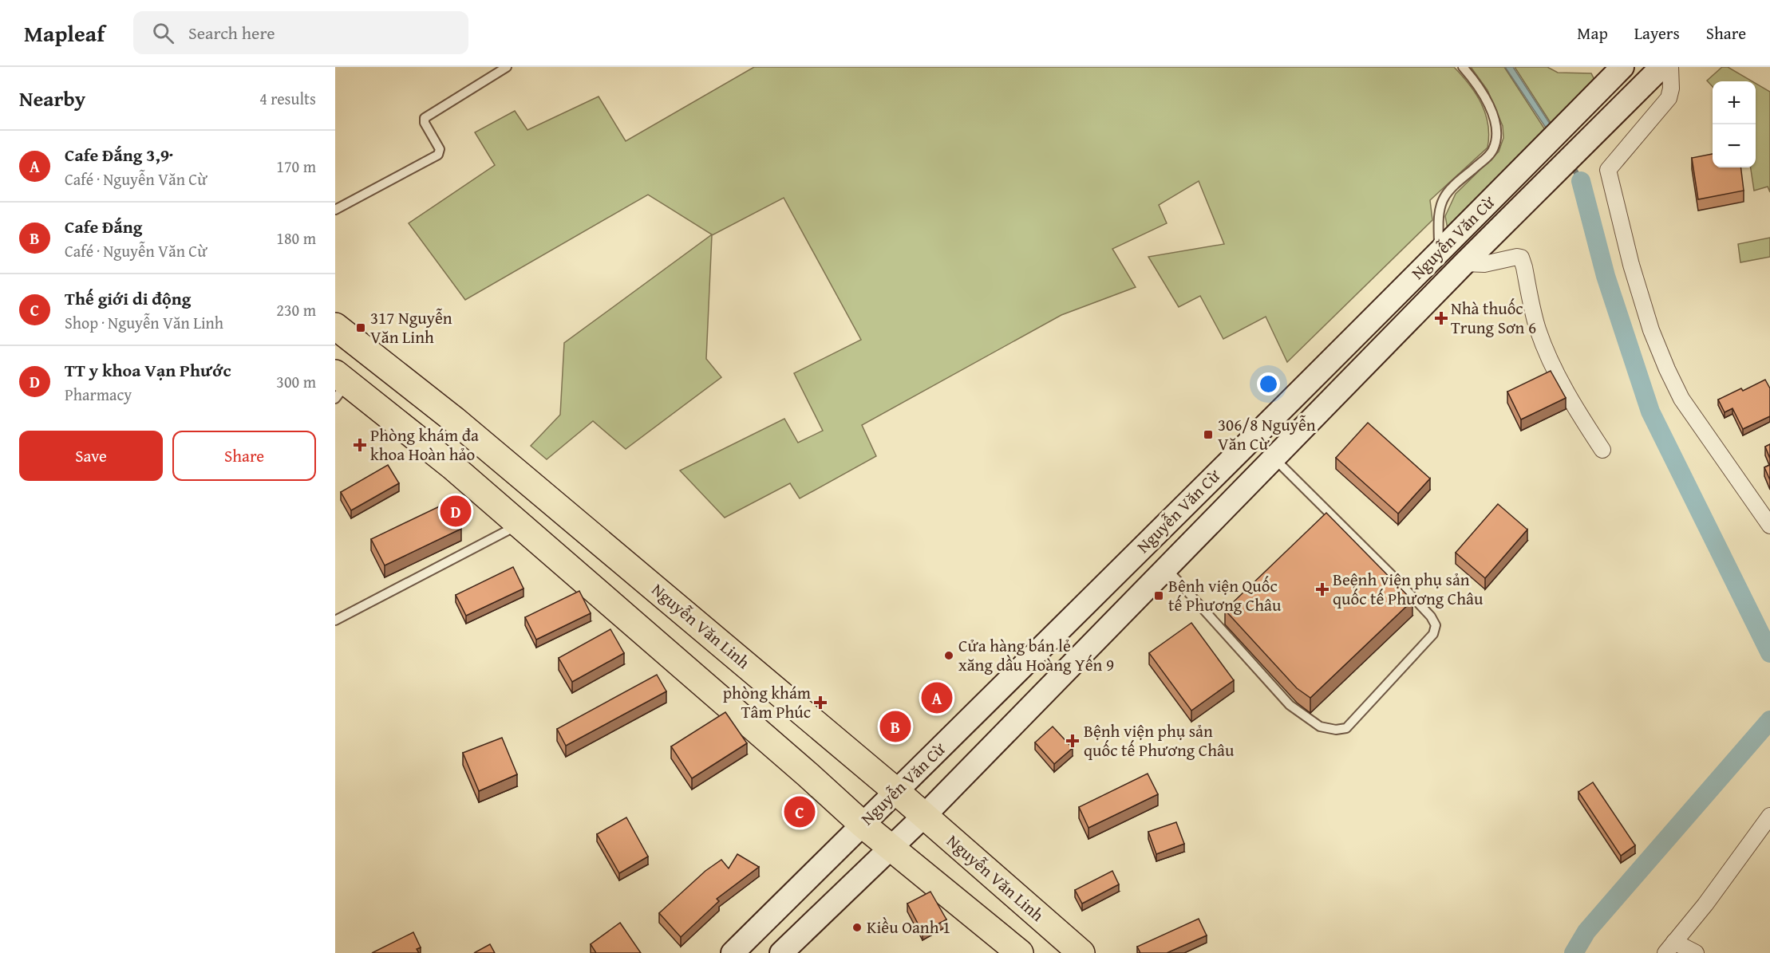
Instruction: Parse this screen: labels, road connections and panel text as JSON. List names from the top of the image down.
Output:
{
  "streets": {
    "highway": ["Nguyễn Văn Linh"],
    "main road": ["Nguyễn Văn Cừ"]
  },
  "crossings": [
    ["Nguyễn Văn Cừ", "Nguyễn Văn Linh"]
  ],
  "places": {
    "health": [
      "Nhà thuốc Trung Sơn 6",
      "Phòng khám đa khoa Hoàn hảo",
      "Beệnh viện phụ sản quốc tế Phương Châu",
      "phòng khám Tâm Phúc",
      "Bệnh viện phụ sản quốc tế Phương Châu"
    ],
    "transit": ["317 Nguyễn Văn Linh", "306/8 Nguyễn Văn Cừ", "Bệnh viện Quốc tế Phương Châu"],
    "other": ["Cửa hàng bán lẻ xăng dầu Hoàng Yến 9", "Kiều Oanh 1"]
  },
  "page": {
    "header": "Mapleaf",
    "search": "Search here",
    "nav": ["Map", "Layers", "Share"],
    "heading": ["Nearby", "4 results"],
    "map_buttons": ["+", "−"],
    "list": [
      {
        "mark": "A",
        "name": "Cafe Đắng 3,9·",
        "note": "Café · Nguyễn Văn Cừ",
        "value": "170 m"
      },
      {
        "mark": "B",
        "name": "Cafe Đắng",
        "note": "Café · Nguyễn Văn Cừ",
        "value": "180 m"
      },
      {
        "mark": "C",
        "name": "Thế giới di động",
        "note": "Shop · Nguyễn Văn Linh",
        "value": "230 m"
      },
      {
        "mark": "D",
        "name": "TT y khoa Vạn Phước",
        "note": "Pharmacy",
        "value": "300 m"
      }
    ],
    "buttons": ["Save", "Share"],
    "pins": [
      "D",
      "A",
      "B",
      "C"
    ]
  }
}
